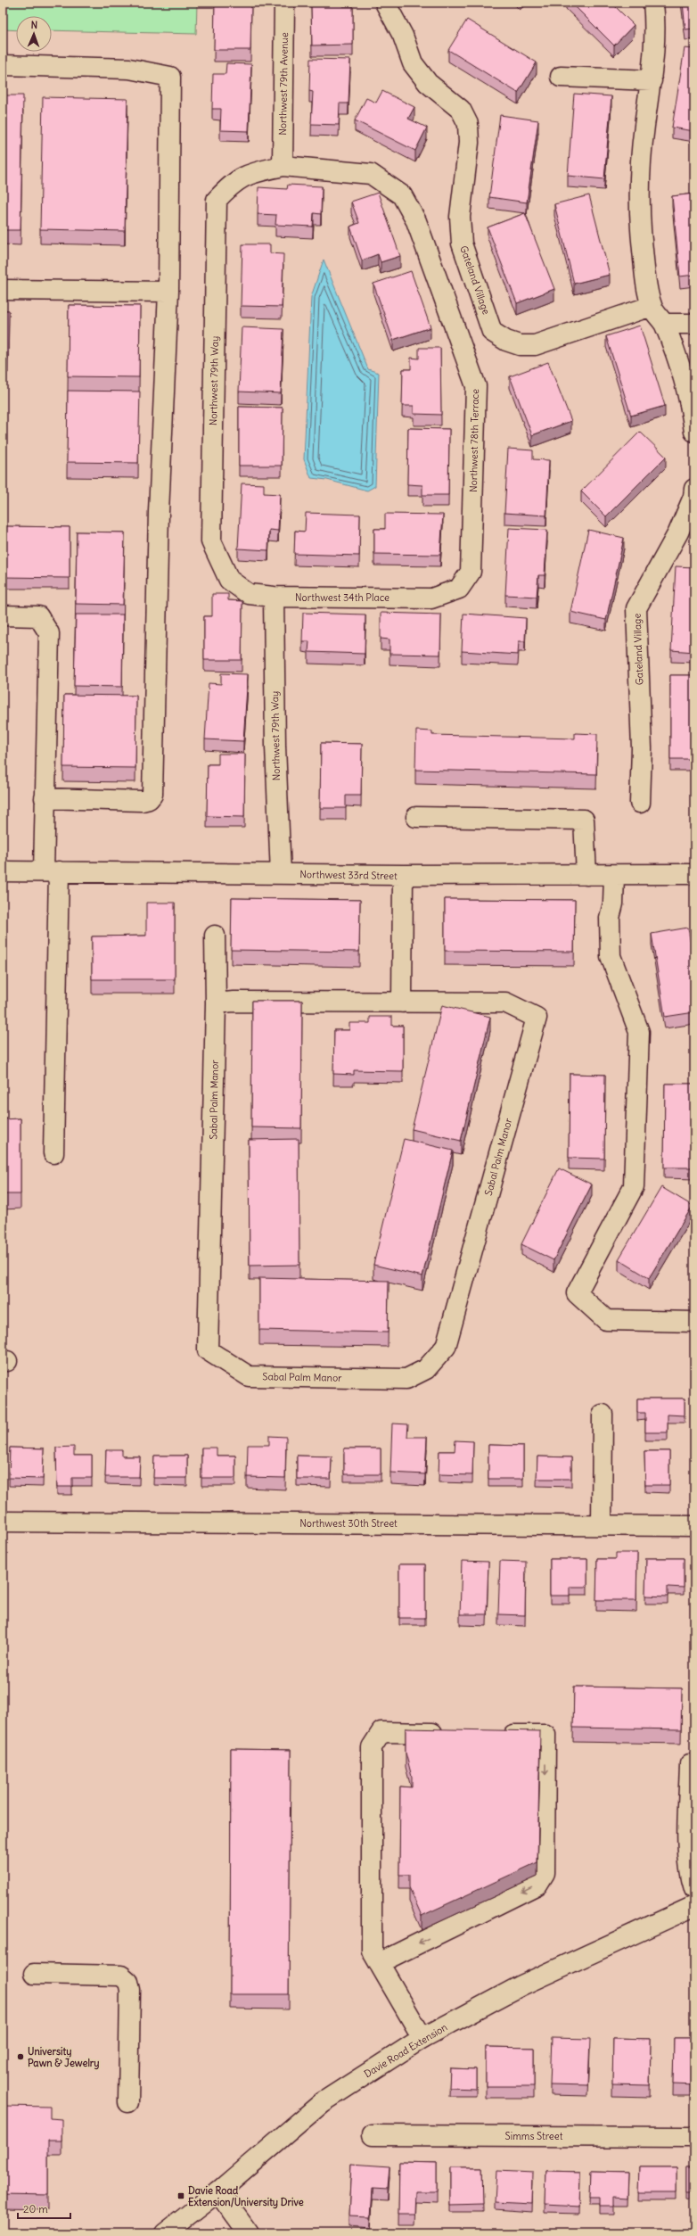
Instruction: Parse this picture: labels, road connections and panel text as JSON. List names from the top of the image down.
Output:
{
  "streets": {
    "street": [
      "Northwest 79th Avenue",
      "Gateland Village",
      "Northwest 79th Way",
      "Northwest 78th Terrace",
      "Northwest 34th Place",
      "Northwest 33rd Street",
      "Sabal Palm Manor",
      "Northwest 30th Street",
      "Davie Road Extension",
      "Simms Street"
    ]
  },
  "crossings": [
    ["Northwest 79th Avenue", "Northwest 79th Way"],
    ["Northwest 79th Way", "Northwest 78th Terrace"],
    ["Northwest 79th Way", "Northwest 34th Place"],
    ["Northwest 79th Way", "Northwest 33rd Street"],
    ["Northwest 78th Terrace", "Northwest 34th Place"]
  ],
  "places": {
    "other": ["University Pawn & Jewelry"],
    "transit": ["Davie Road Extension/University Drive"]
  },
  "scale_bar": "20 m",
  "north": "top"
}
